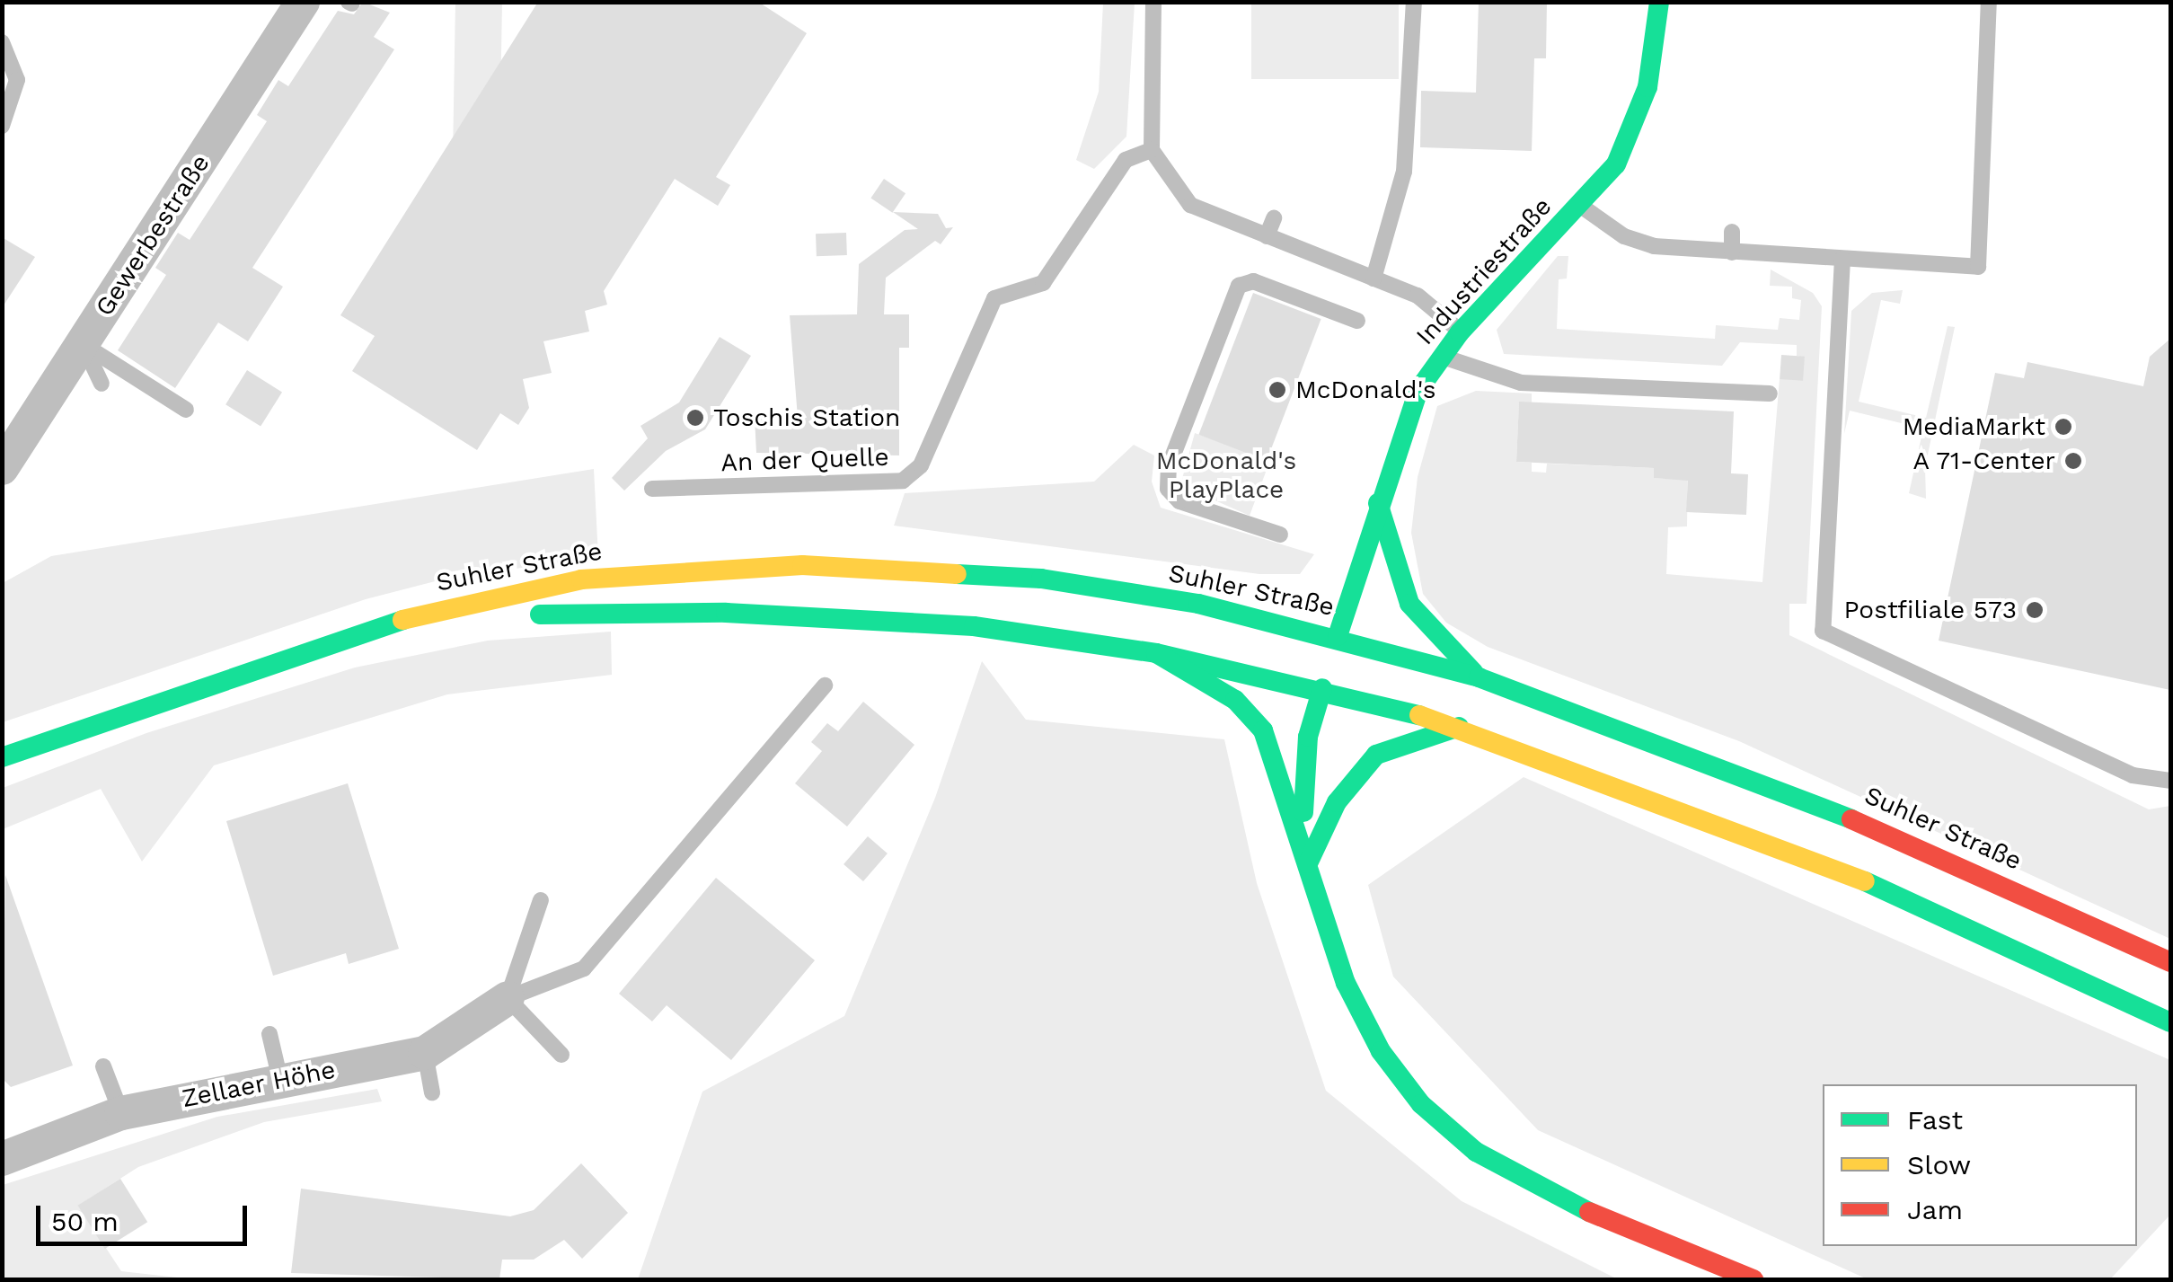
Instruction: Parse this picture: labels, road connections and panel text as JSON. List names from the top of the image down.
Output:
{
  "streets": {
    "main road": ["Industriestraße", "Suhler Straße"],
    "street": ["Gewerbestraße", "Zellaer Höhe"],
    "lane": ["An der Quelle"]
  },
  "crossings": [
    ["Industriestraße", "Suhler Straße"]
  ],
  "parks": ["McDonald's PlayPlace"],
  "places": [
    "McDonald's",
    "Toschis Station",
    "MediaMarkt",
    "A 71-Center",
    "Postfiliale 573"
  ],
  "legend": ["Fast", "Slow", "Jam"],
  "scale_bar": "50 m"
}
